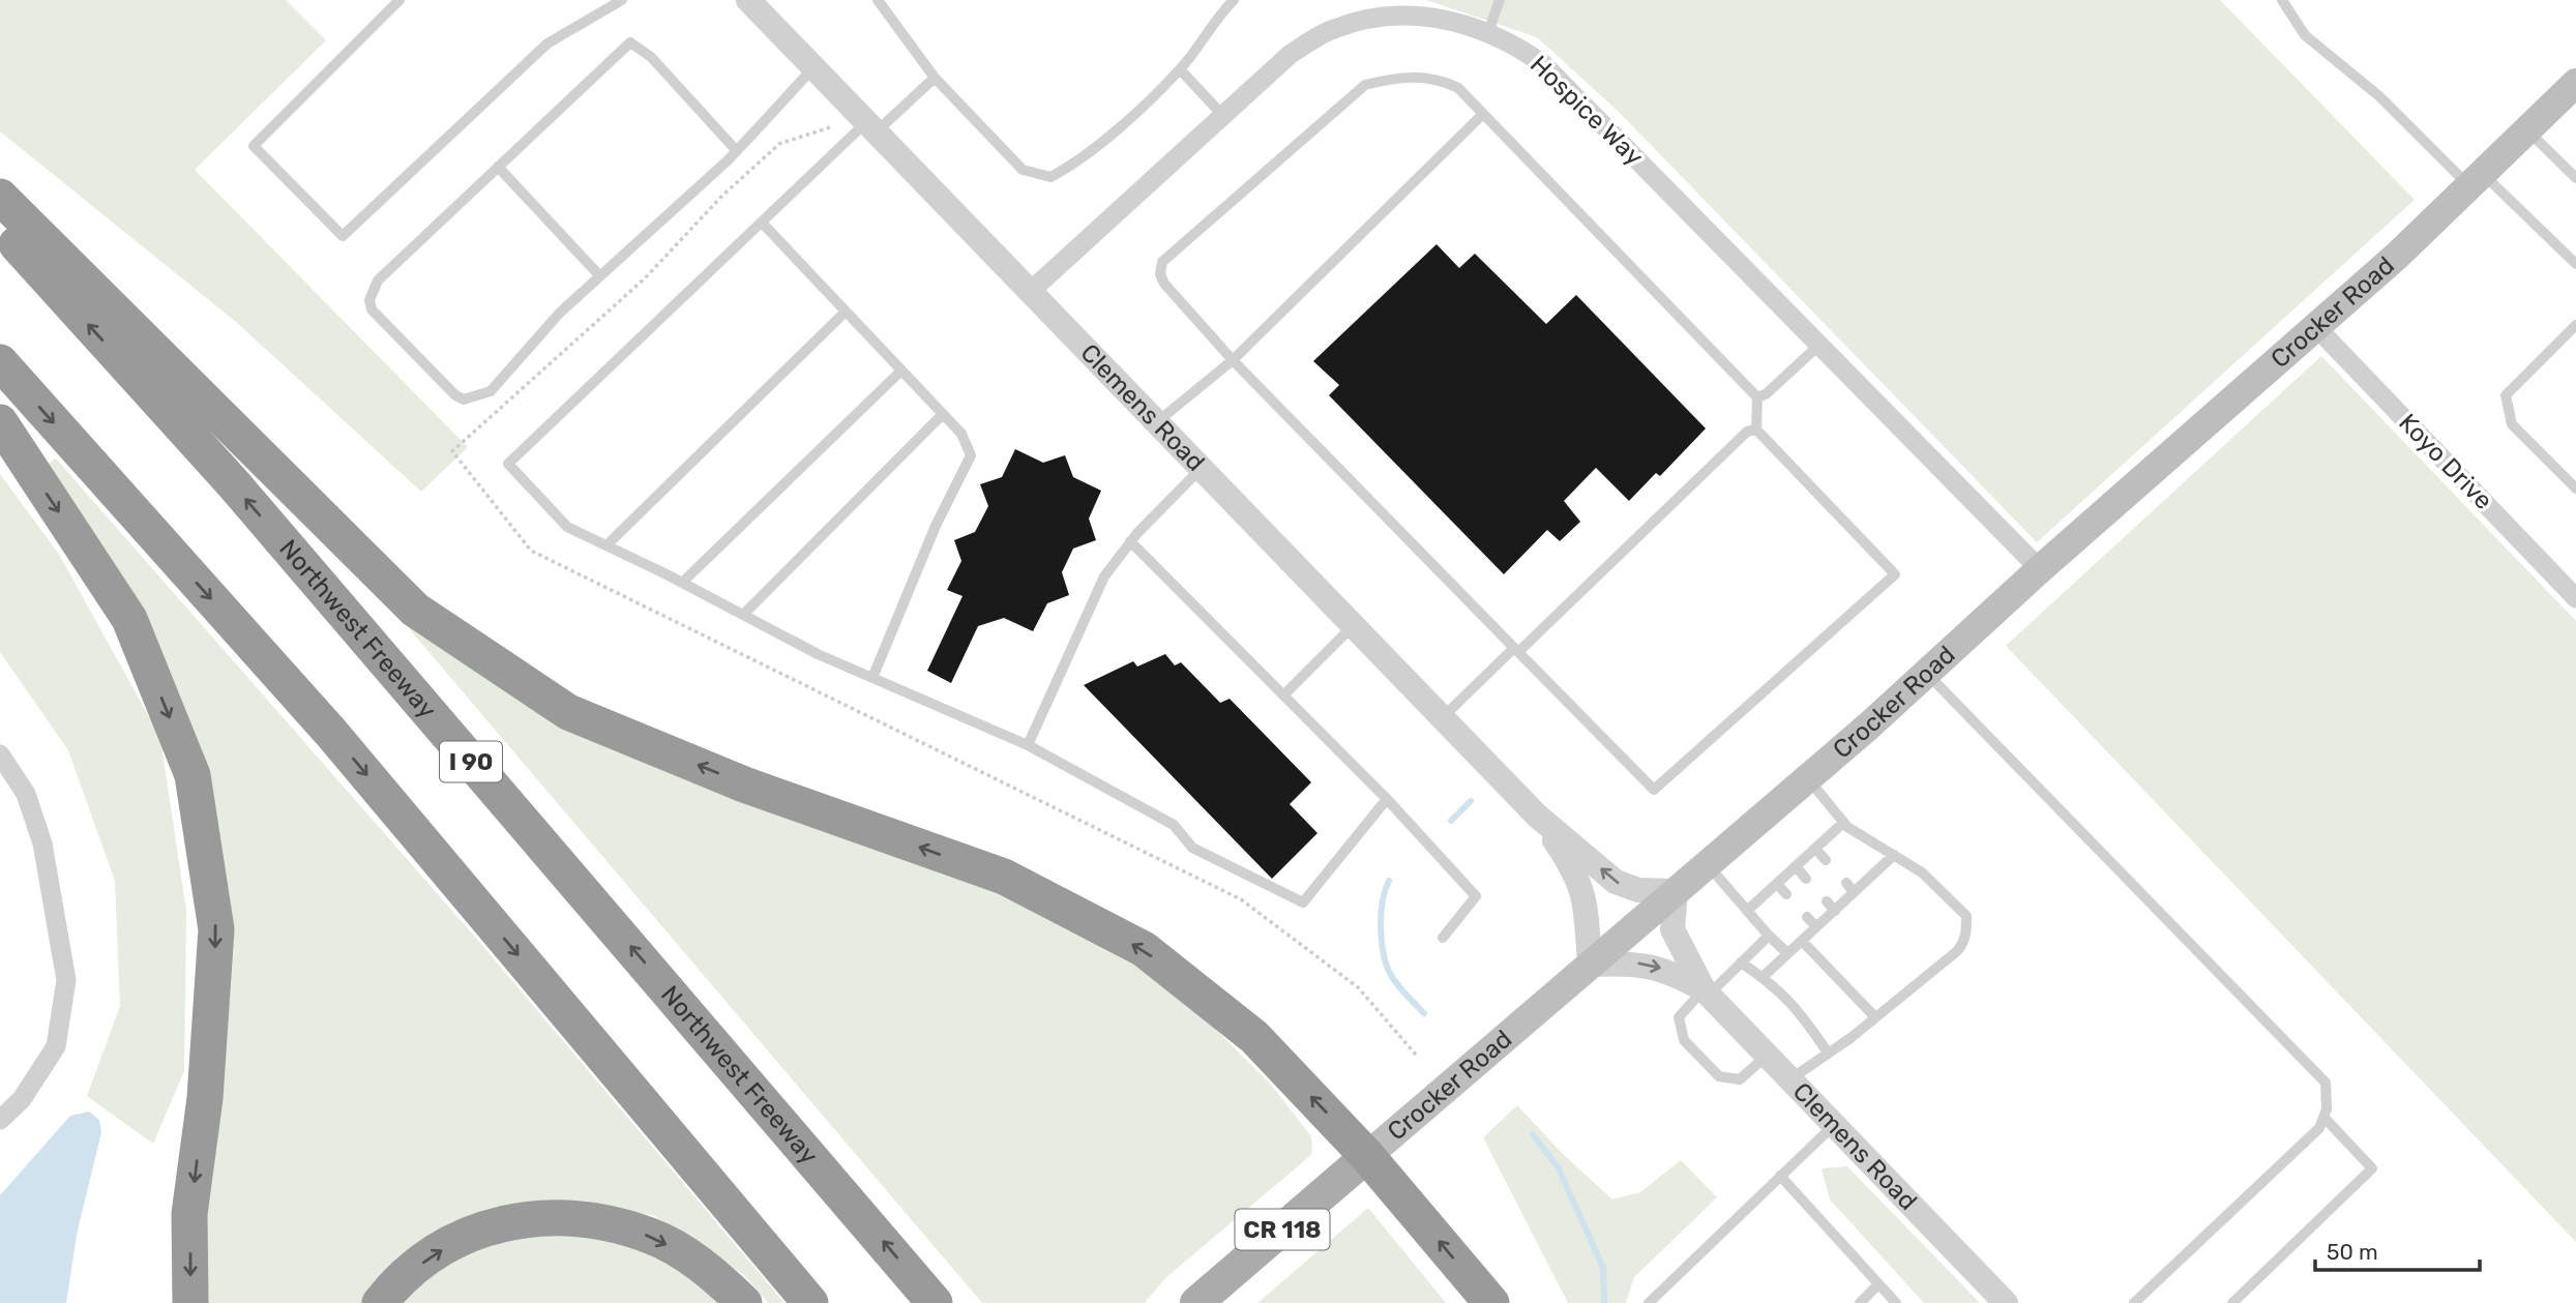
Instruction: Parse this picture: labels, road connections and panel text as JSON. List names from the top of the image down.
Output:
{
  "streets": {
    "highway": ["Northwest Freeway", "I 90"],
    "main road": ["Crocker Road", "CR 118"],
    "street": ["Hospice Way", "Clemens Road", "Koyo Drive"]
  },
  "crossings": [
    ["Hospice Way", "Crocker Road"],
    ["Hospice Way", "Clemens Road"],
    ["Crocker Road", "Clemens Road"],
    ["Crocker Road", "Koyo Drive"]
  ],
  "scale_bar": "50 m"
}
